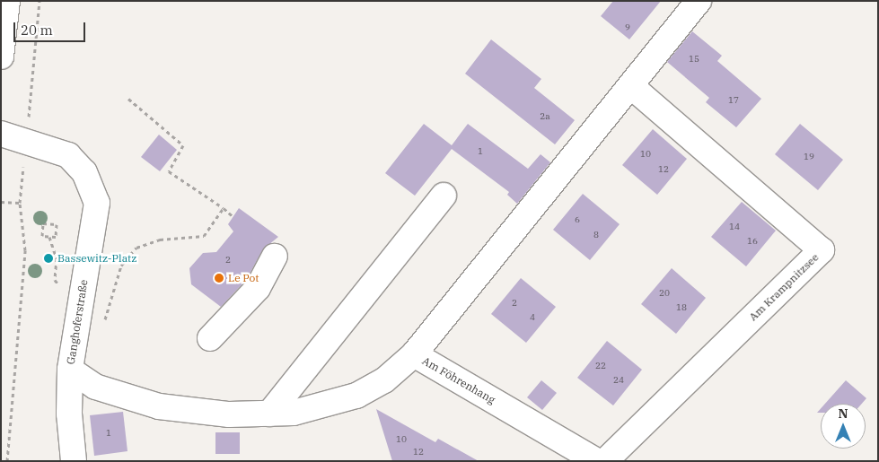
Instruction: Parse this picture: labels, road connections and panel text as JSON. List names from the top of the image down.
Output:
{
  "streets": {
    "street": ["Am Krampnitzsee", "Ganghoferstraße", "Am Föhrenhang"]
  },
  "crossings": [
    ["Ganghoferstraße", "Am Föhrenhang"]
  ],
  "places": ["Bassewitz-Platz", "Le Pot"],
  "house_numbers": [
    "9",
    "15",
    "17",
    "2a",
    "1",
    "10",
    "19",
    "12",
    "6",
    "14",
    "8",
    "16",
    "2",
    "20",
    "2",
    "18",
    "4",
    "22",
    "24",
    "1",
    "10",
    "12"
  ],
  "scale_bar": "20 m",
  "north": "top"
}
